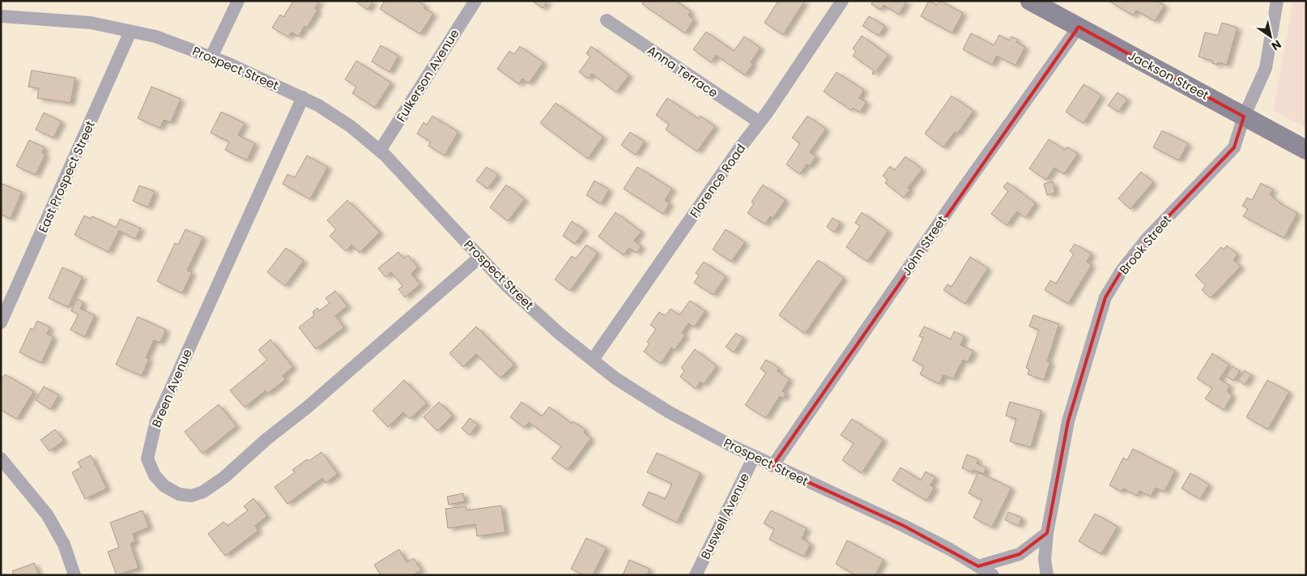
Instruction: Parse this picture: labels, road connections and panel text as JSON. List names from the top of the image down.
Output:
{
  "streets": {
    "main road": ["Jackson Street"],
    "street": [
      "Prospect Street",
      "Anna Terrace",
      "Fulkerson Avenue",
      "East Prospect Street",
      "Florence Road",
      "Brook Street",
      "John Street",
      "Breen Avenue",
      "Buswell Avenue"
    ]
  },
  "crossings": [
    ["Prospect Street", "Fulkerson Avenue"],
    ["Prospect Street", "East Prospect Street"],
    ["Prospect Street", "Florence Road"],
    ["Prospect Street", "John Street"],
    ["Prospect Street", "Breen Avenue"],
    ["Prospect Street", "Buswell Avenue"],
    ["Anna Terrace", "Florence Road"],
    ["Jackson Street", "Brook Street"],
    ["Jackson Street", "John Street"]
  ],
  "north": "bottom right"
}
